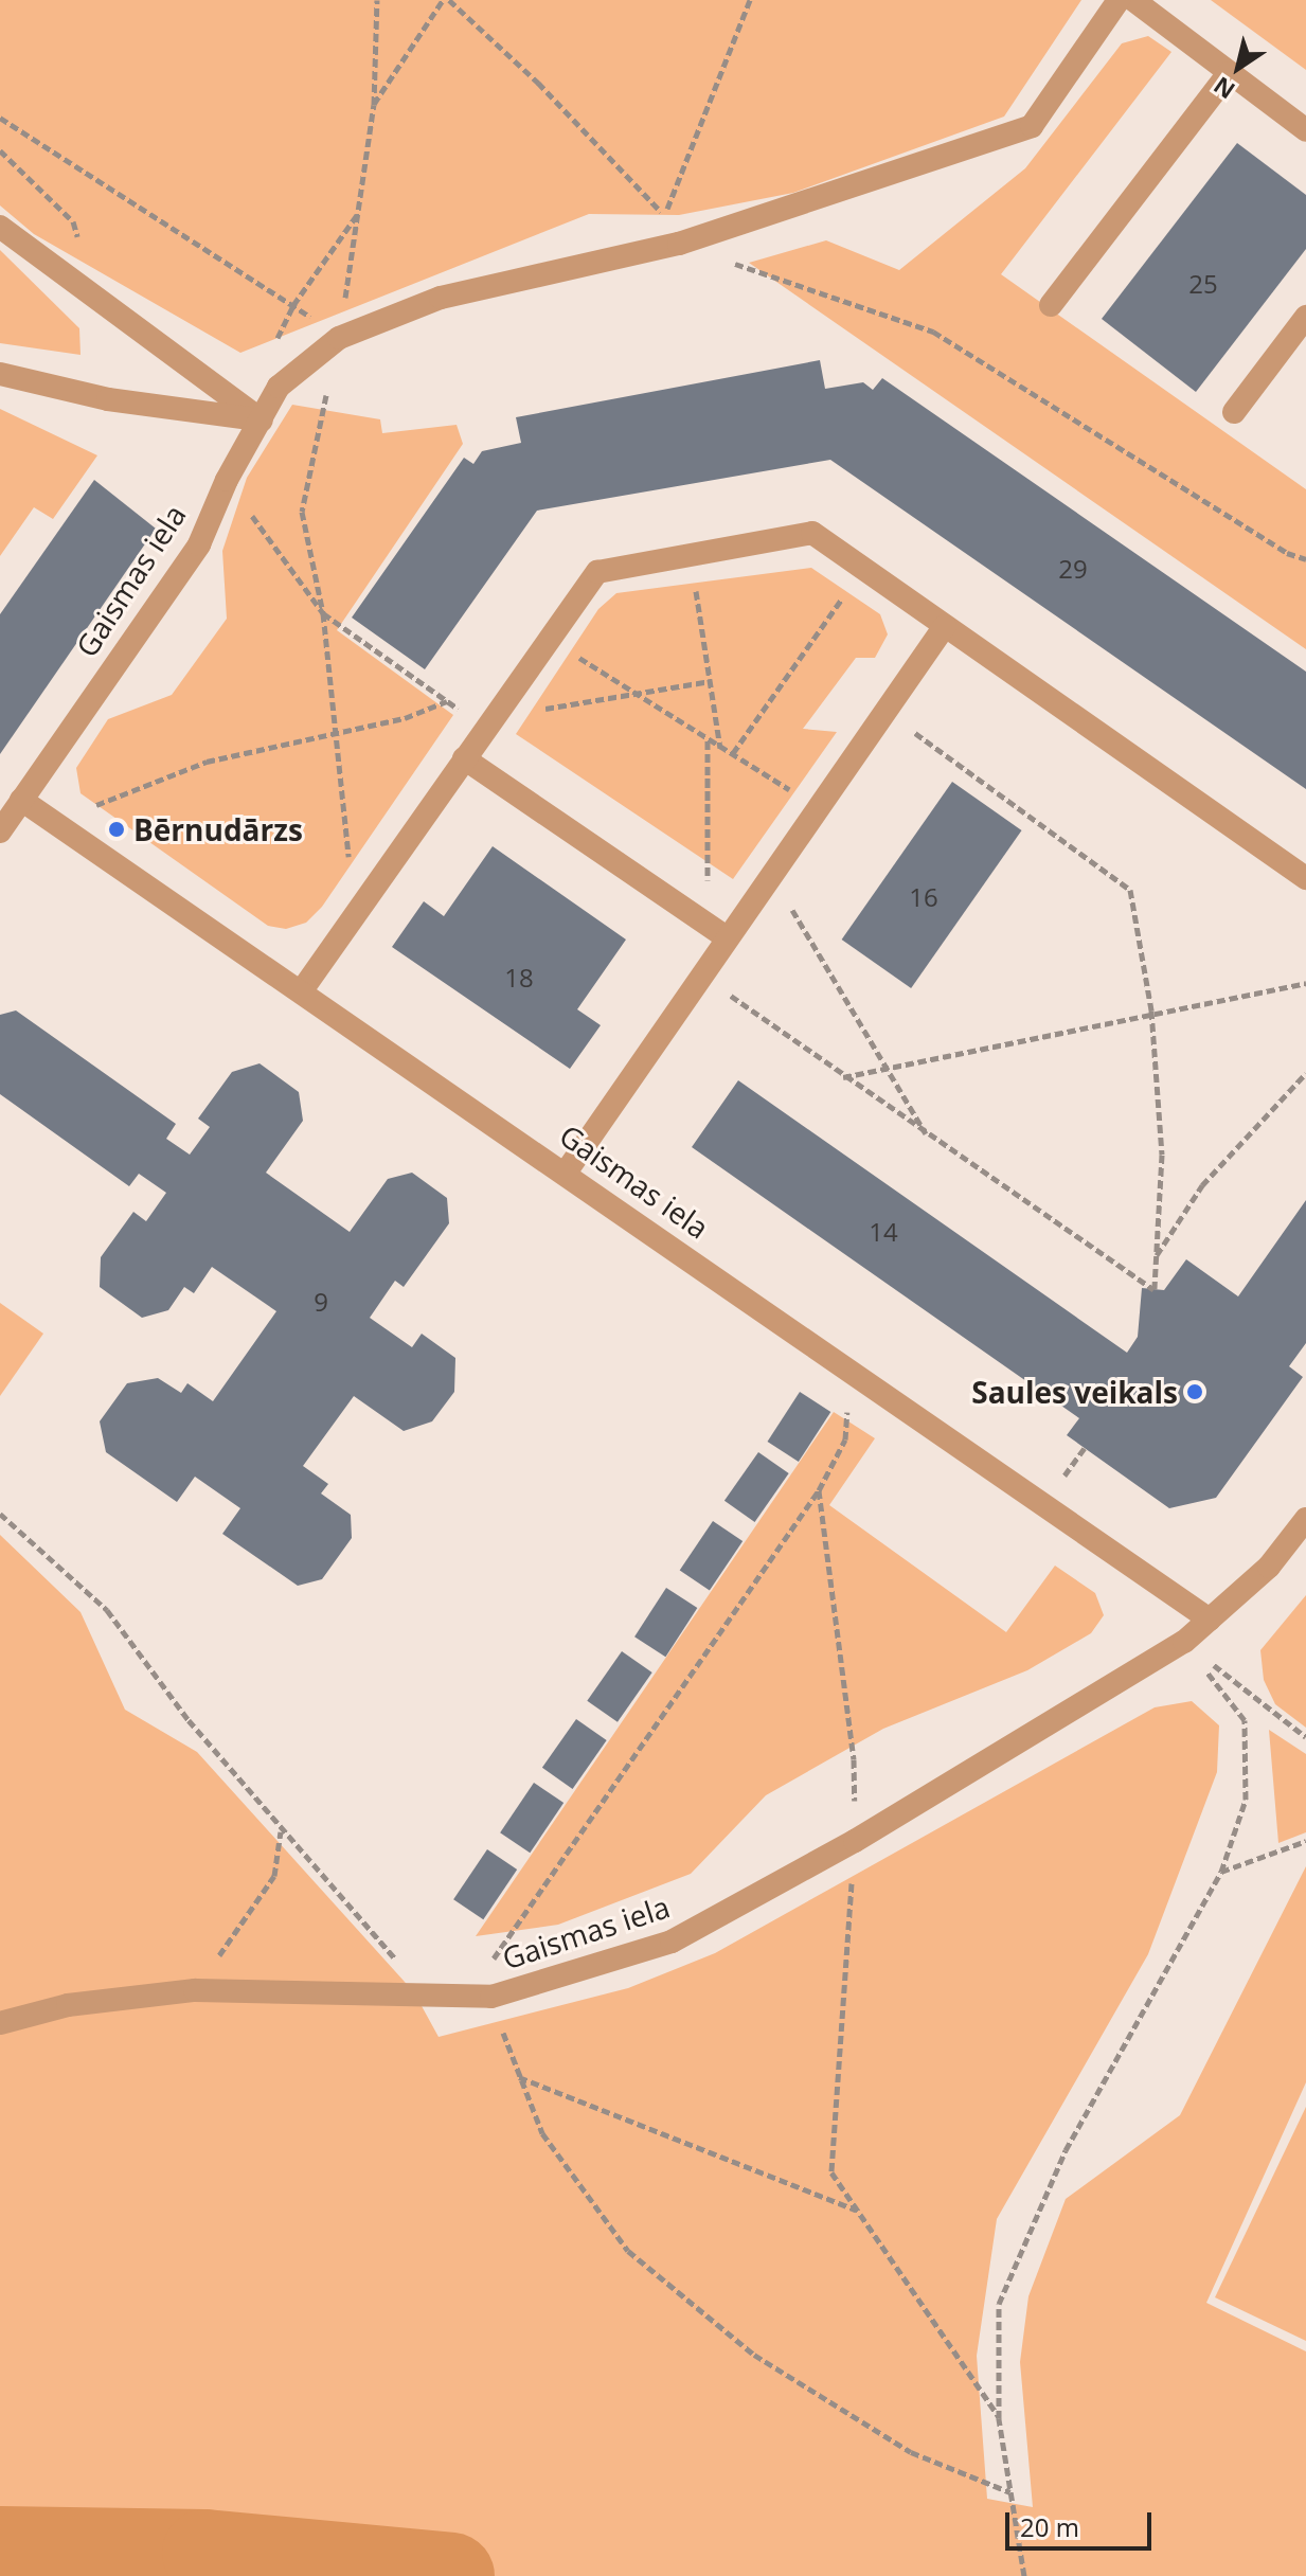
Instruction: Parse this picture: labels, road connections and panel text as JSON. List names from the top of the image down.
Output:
{
  "streets": {
    "street": ["Gaismas iela"]
  },
  "places": ["Bērnudārzs", "Saules veikals"],
  "house_numbers": [
    "25",
    "29",
    "16",
    "18",
    "14",
    "9"
  ],
  "scale_bar": "20 m",
  "north": "bottom left"
}
